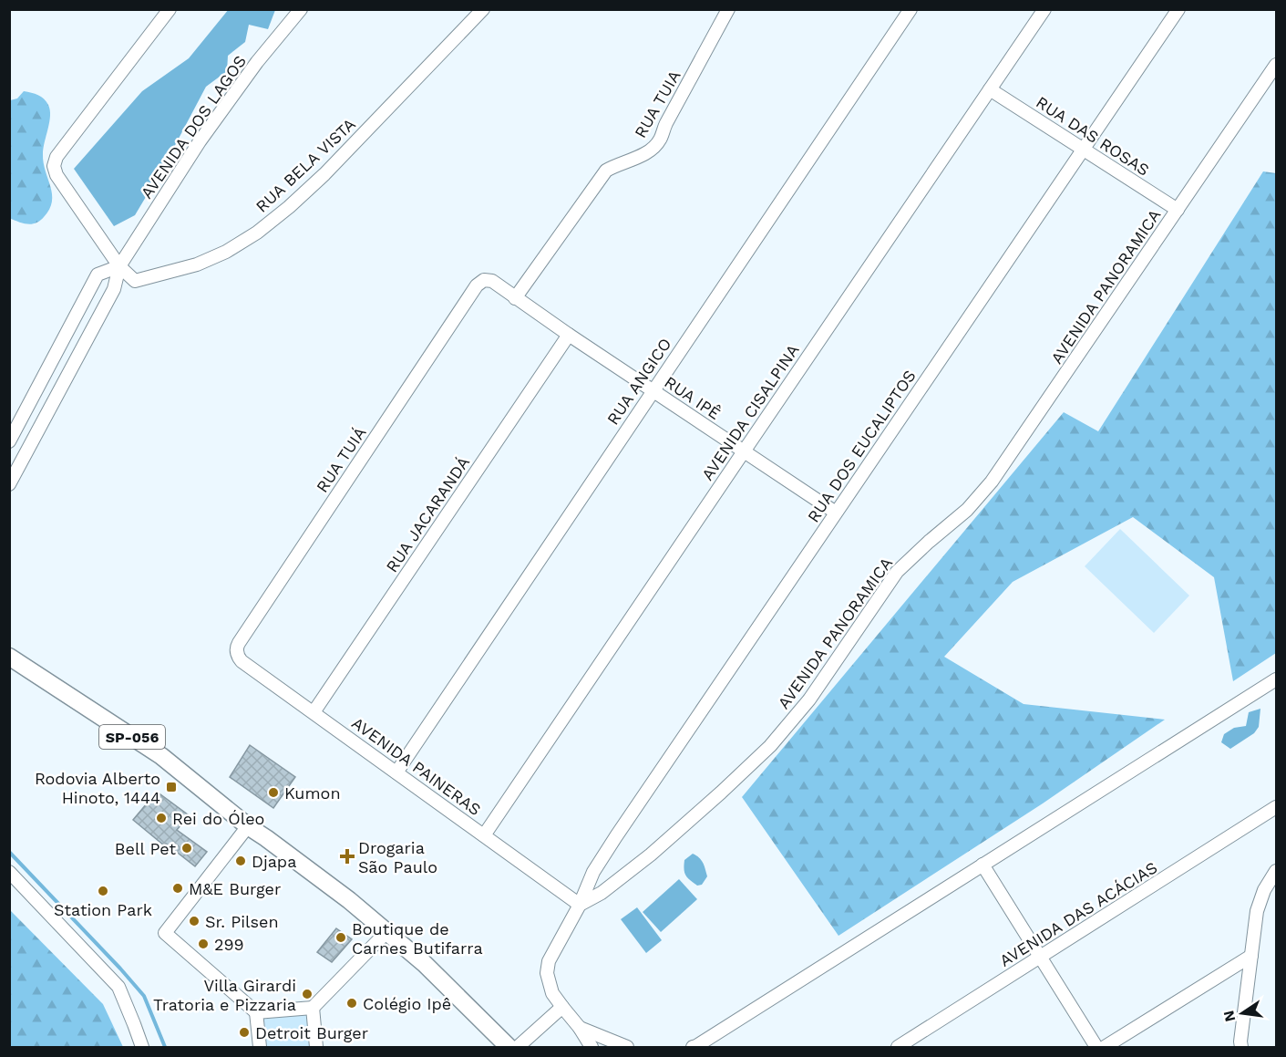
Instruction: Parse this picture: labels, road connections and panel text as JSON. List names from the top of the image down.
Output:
{
  "streets": {
    "main road": ["SP-056"],
    "street": [
      "RUA TUIA",
      "AVENIDA DOS LAGOS",
      "RUA DAS ROSAS",
      "RUA BELA VISTA",
      "AVENIDA PANORAMICA",
      "RUA ANGICO",
      "RUA IPÊ",
      "AVENIDA CISALPINA",
      "RUA DOS EUCALIPTOS",
      "RUA TUIÁ",
      "RUA JACARANDÁ",
      "AVENIDA PAINERAS",
      "AVENIDA DAS ACÁCIAS"
    ]
  },
  "crossings": [
    ["RUA TUIA", "RUA IPÊ"],
    ["AVENIDA DOS LAGOS", "RUA BELA VISTA"],
    ["RUA DAS ROSAS", "AVENIDA PANORAMICA"],
    ["RUA DAS ROSAS", "AVENIDA CISALPINA"],
    ["RUA DAS ROSAS", "RUA DOS EUCALIPTOS"],
    ["AVENIDA PANORAMICA", "RUA DOS EUCALIPTOS"],
    ["AVENIDA PANORAMICA", "AVENIDA PAINERAS"],
    ["RUA ANGICO", "RUA IPÊ"],
    ["RUA ANGICO", "AVENIDA PAINERAS"],
    ["RUA IPÊ", "AVENIDA CISALPINA"],
    ["RUA IPÊ", "RUA DOS EUCALIPTOS"],
    ["RUA IPÊ", "RUA TUIÁ"],
    ["RUA IPÊ", "RUA JACARANDÁ"],
    ["AVENIDA CISALPINA", "AVENIDA PAINERAS"],
    ["RUA DOS EUCALIPTOS", "AVENIDA PAINERAS"],
    ["RUA TUIÁ", "AVENIDA PAINERAS"],
    ["RUA JACARANDÁ", "AVENIDA PAINERAS"]
  ],
  "places": {
    "transit": ["Rodovia Alberto Hinoto, 1444"],
    "other": [
      "Kumon",
      "Rei do Óleo",
      "Bell Pet",
      "Djapa",
      "M&E Burger",
      "Station Park",
      "Sr. Pilsen",
      "Boutique de Carnes Butifarra",
      "299",
      "Villa Girardi Tratoria e Pizzaria",
      "Colégio Ipê",
      "Detroit Burger"
    ],
    "health": ["Drogaria São Paulo"]
  },
  "north": "left"
}
